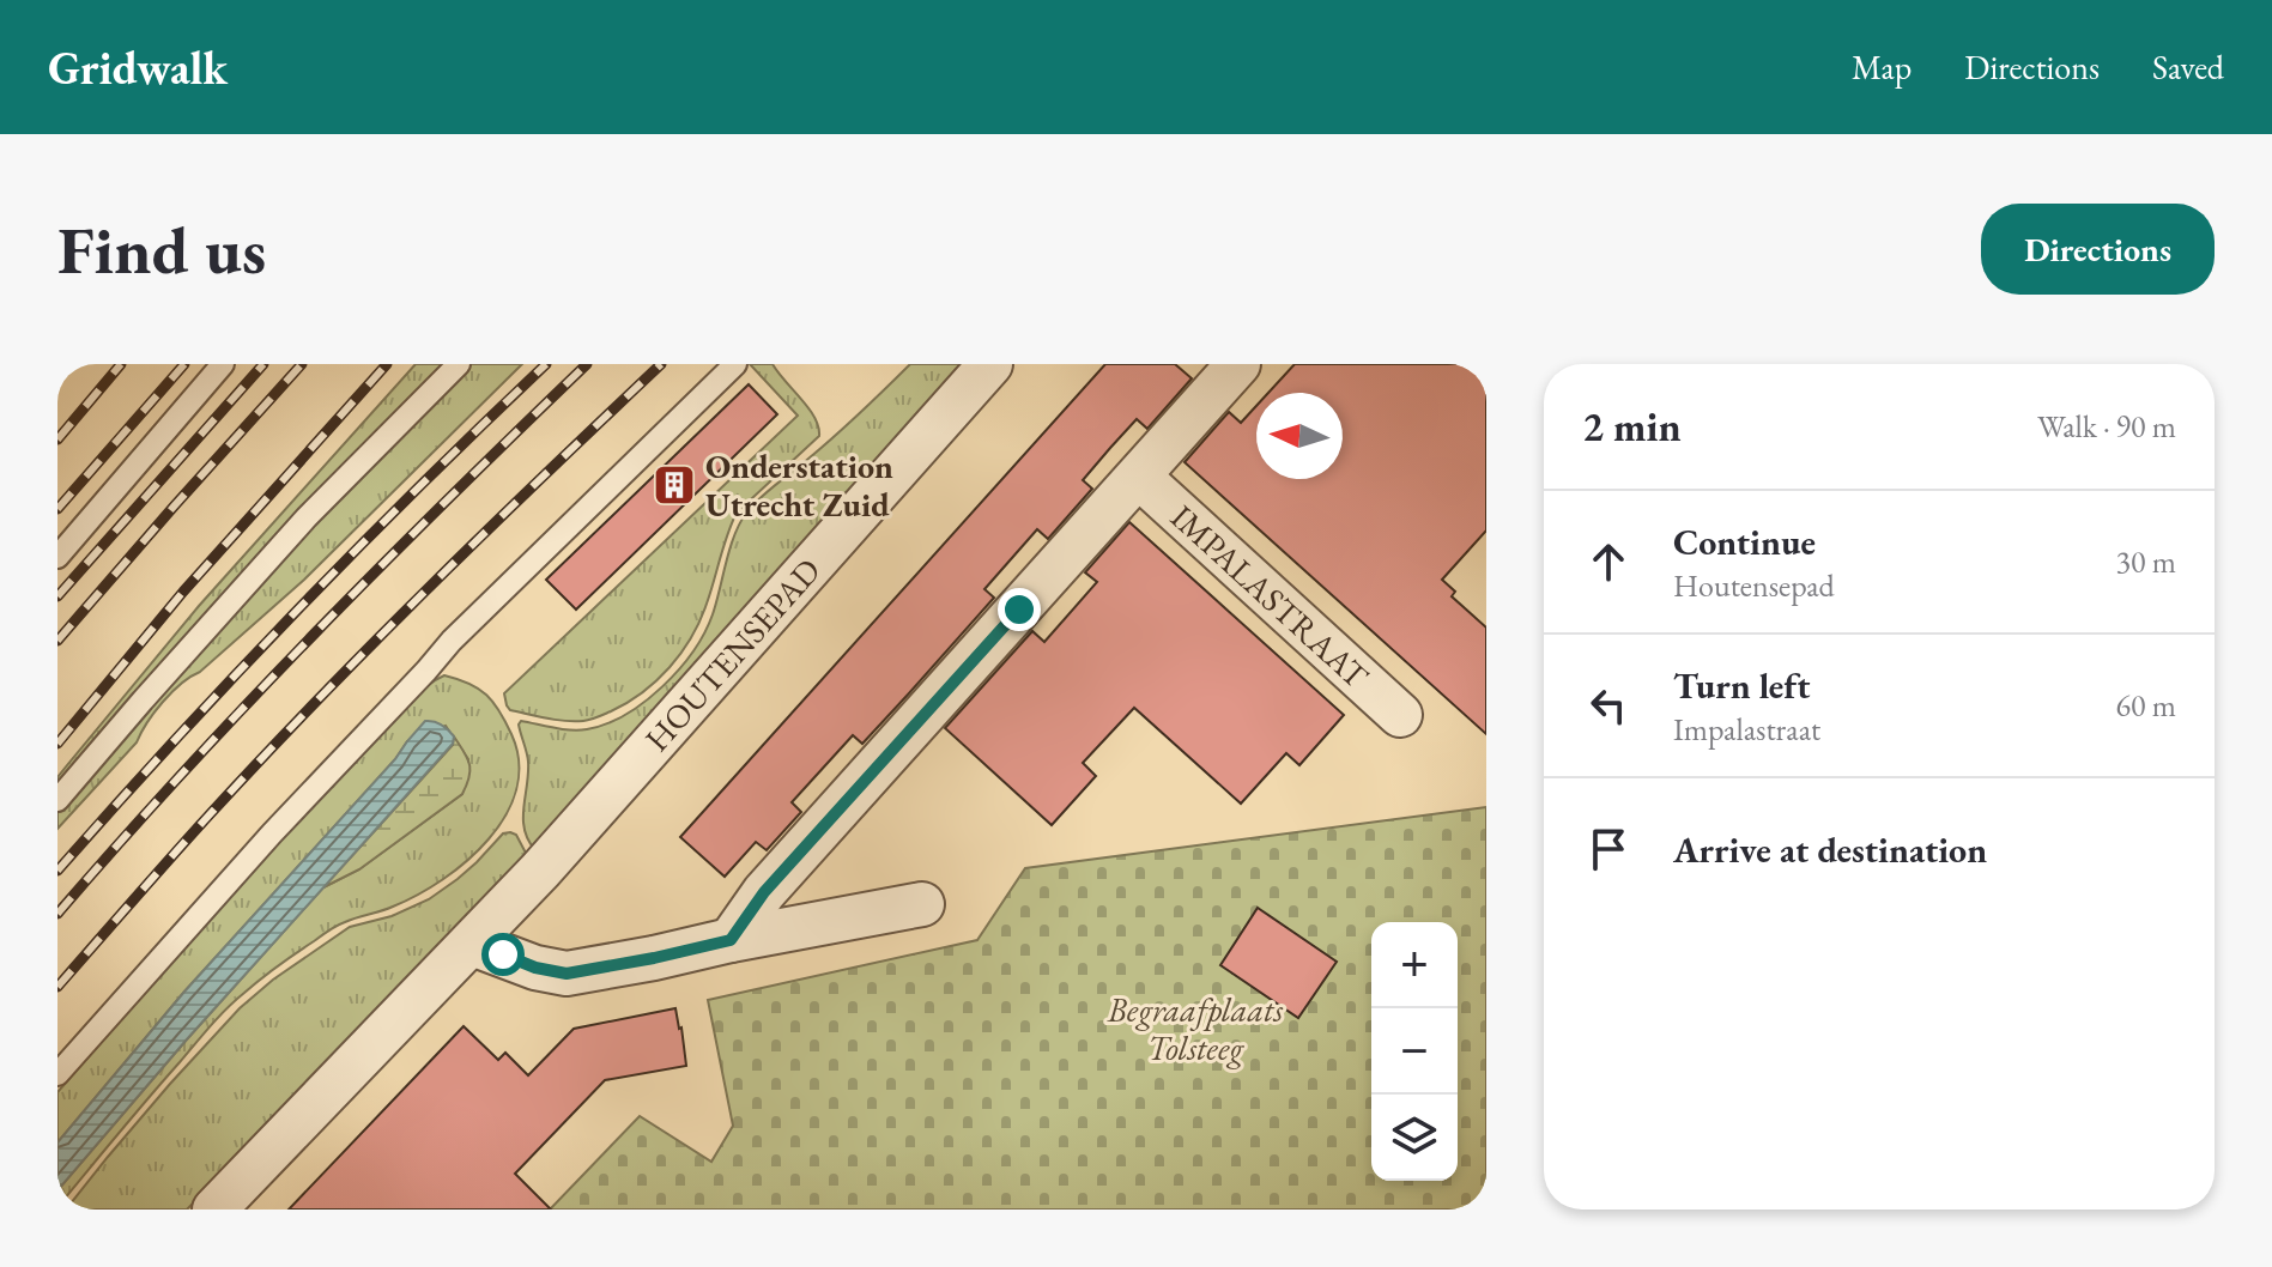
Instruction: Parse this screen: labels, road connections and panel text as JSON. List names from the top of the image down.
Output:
{
  "streets": {
    "street": ["IMPALASTRAAT", "HOUTENSEPAD"]
  },
  "parks": ["Begraafplaats Tolsteeg"],
  "places": {
    "building": ["Onderstation Utrecht Zuid"]
  },
  "north": "left",
  "page": {
    "header": "Gridwalk",
    "nav": ["Map", "Directions", "Saved"],
    "buttons": "Directions",
    "title": "Find us",
    "heading": ["2 min", "Walk · 90 m"],
    "list": [
      ["Continue", "Houtensepad", "30 m"],
      ["Turn left", "Impalastraat", "60 m"],
      "Arrive at destination"
    ],
    "map_buttons": ["+", "−"]
  }
}
